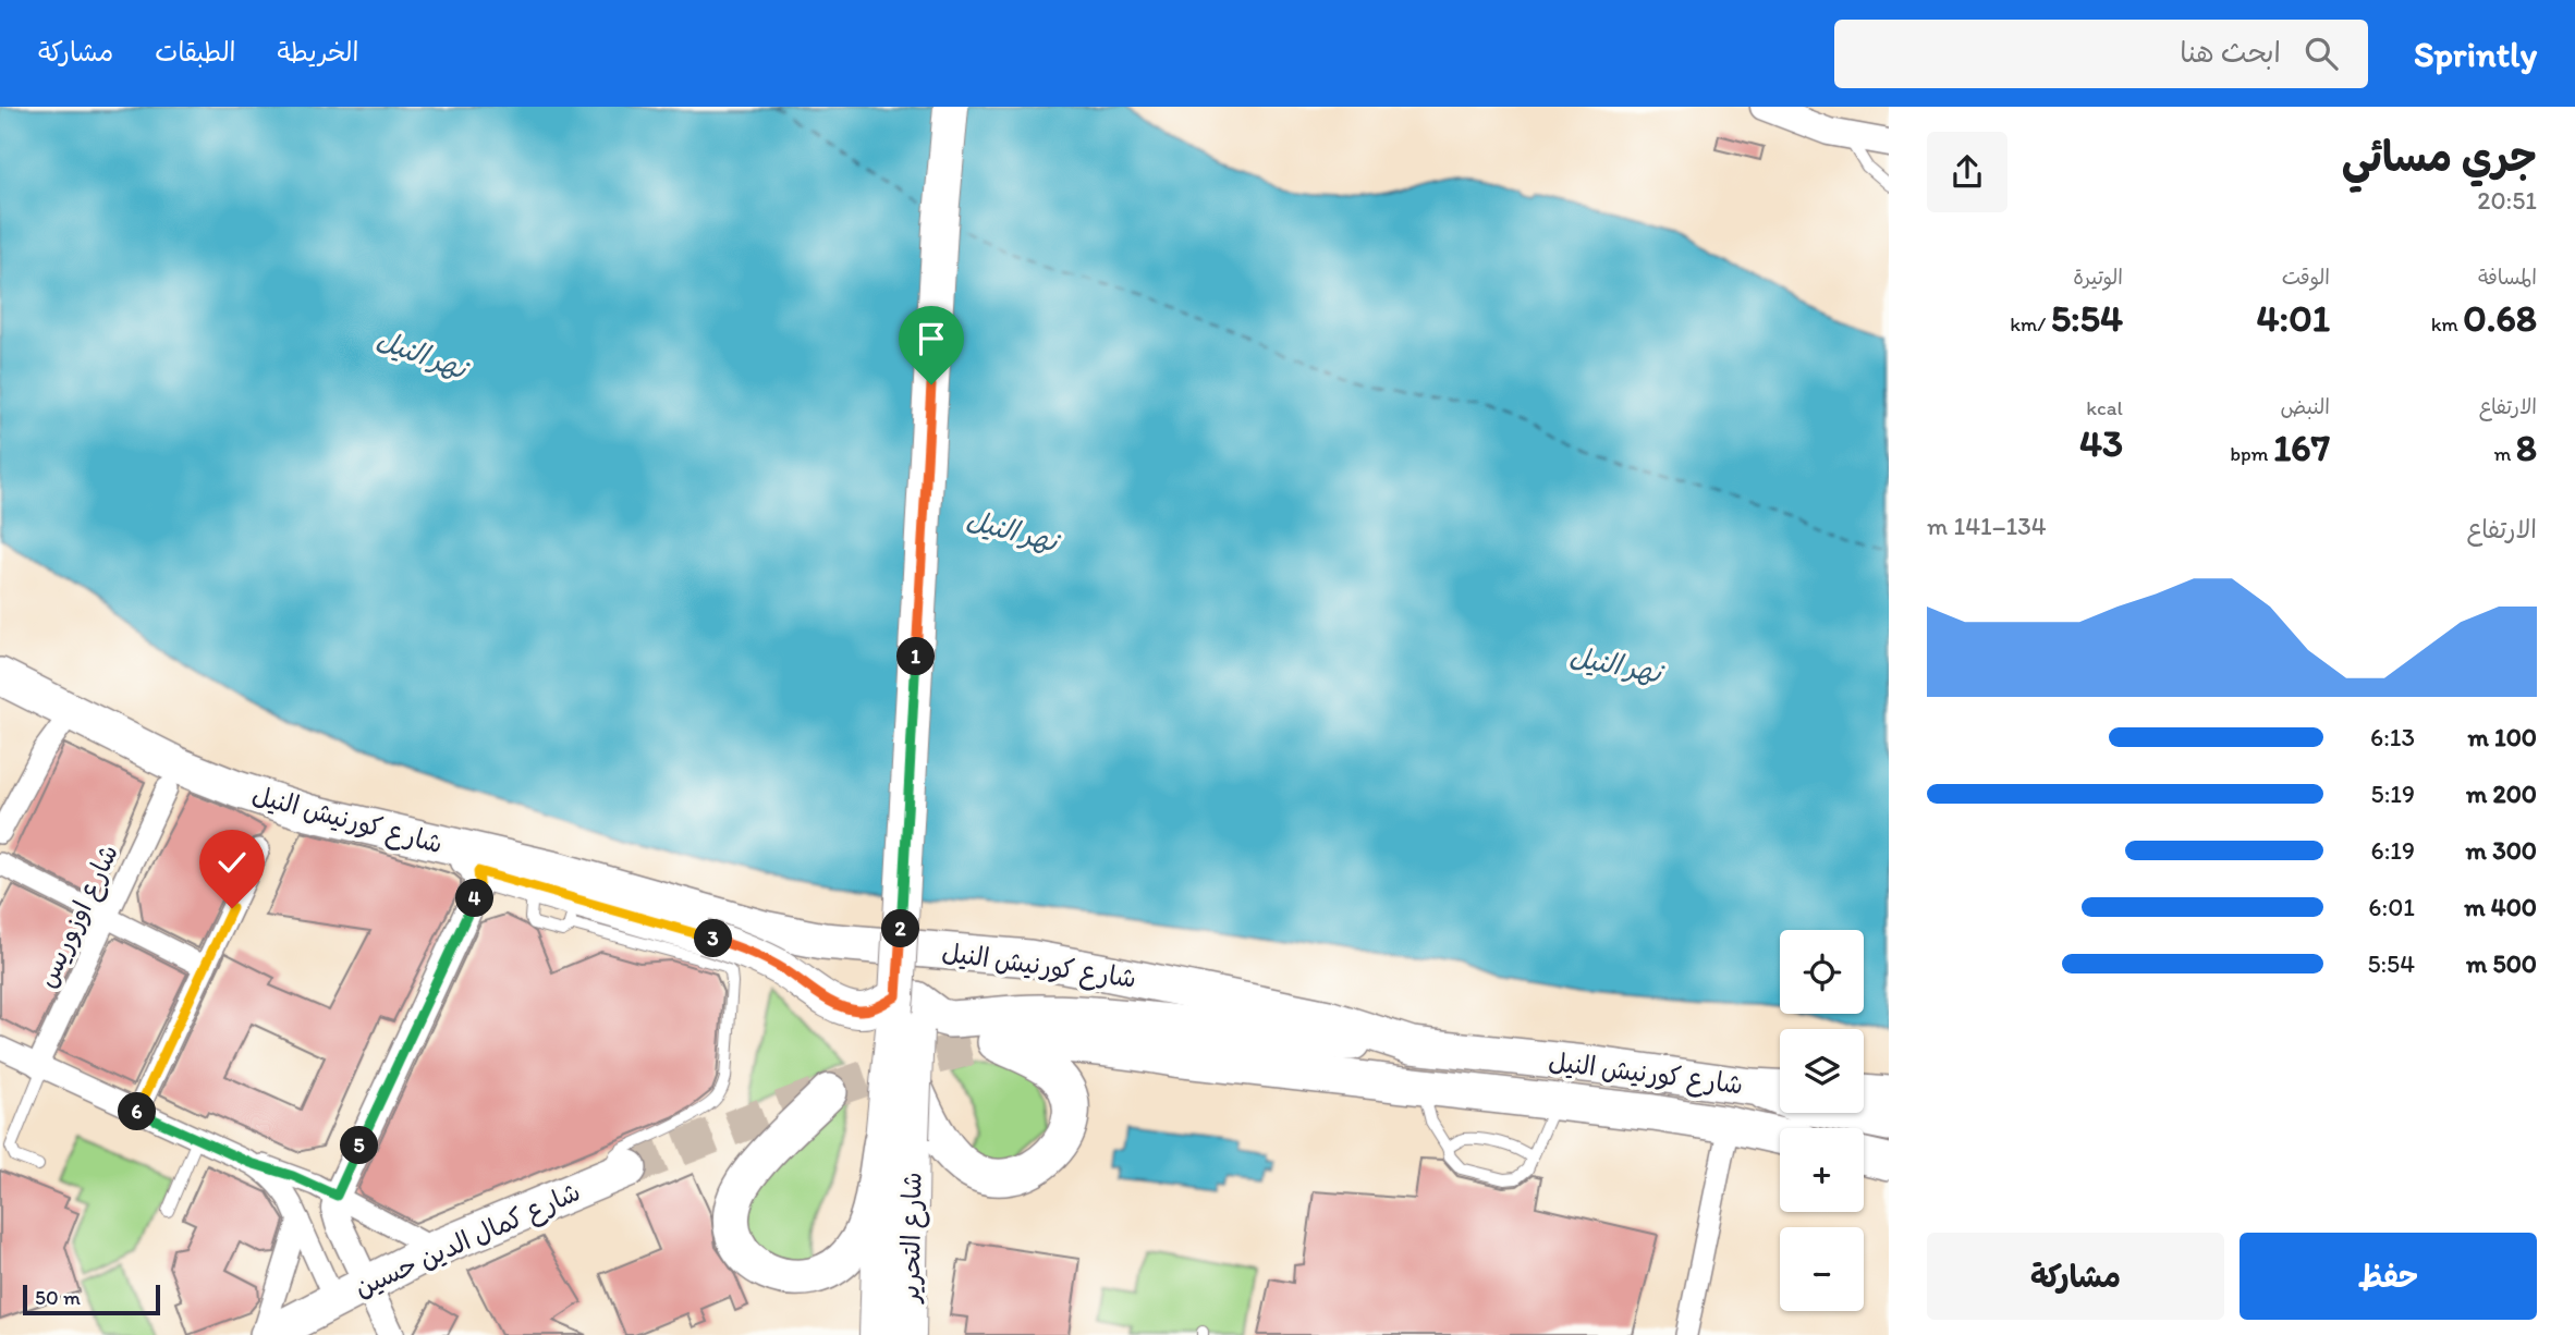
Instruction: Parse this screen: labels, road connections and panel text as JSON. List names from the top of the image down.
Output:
{
  "streets": {
    "highway": ["شارع كورنيش النيل", "شارع كمال الدين حسين"],
    "main road": ["شارع التحرير"],
    "street": ["شارع اوزوريس"]
  },
  "water": ["نهر النيل"],
  "scale_bar": "50 m",
  "page": {
    "header": "Sprintly",
    "search": "ابحث هنا",
    "nav": ["الخريطة", "الطبقات", "مشاركة"],
    "heading": ["جري مسائي", "20:51"],
    "stats": [
      ["المسافة", "0.68 km"],
      ["الوقت", "4:01"],
      ["الوتيرة", "5:54 /km"],
      ["الارتفاع", "8 m"],
      ["النبض", "167 bpm"],
      ["kcal", "43"]
    ],
    "chart": ["الارتفاع", "134–141 m"],
    "pins": [
      "1",
      "4",
      "2",
      "3",
      "6",
      "5"
    ],
    "list": [
      {
        "name": "100 m",
        "note": "6:13"
      },
      {
        "name": "200 m",
        "note": "5:19"
      },
      {
        "name": "300 m",
        "note": "6:19"
      },
      {
        "name": "400 m",
        "note": "6:01"
      },
      {
        "name": "500 m",
        "note": "5:54"
      }
    ],
    "map_buttons": ["+", "−"],
    "buttons": ["حفظ", "مشاركة"],
    "scale": "50 m"
  }
}
